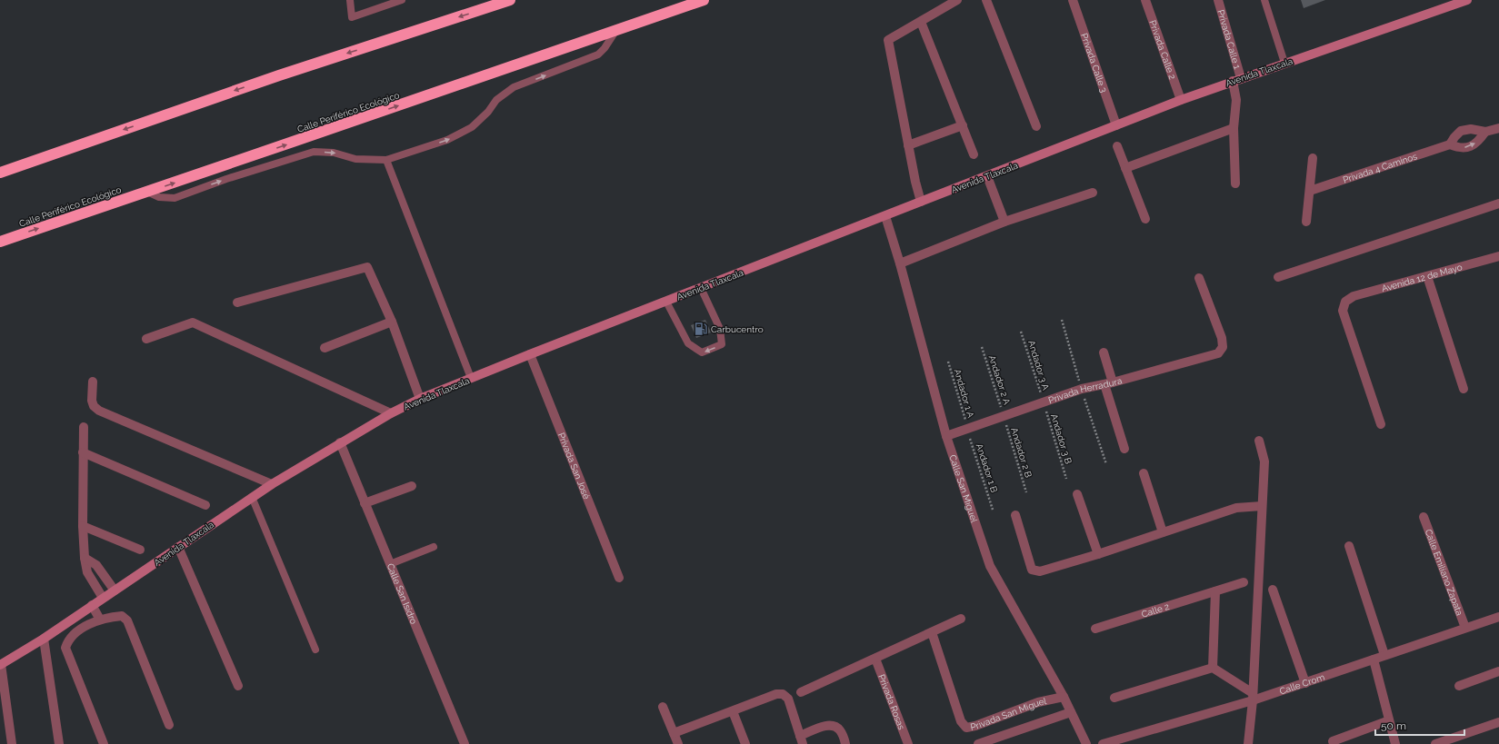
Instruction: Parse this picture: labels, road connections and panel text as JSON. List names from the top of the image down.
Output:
{
  "streets": {
    "highway": ["Calle Periférico Ecológico"],
    "street": [
      "Privada Calle 1",
      "Privada Calle 2",
      "Privada Calle 3",
      "Avenida Tlaxcala",
      "Privada 4 Caminos",
      "Avenida 12 de Mayo",
      "Privada Herradura",
      "Privada San José",
      "Calle San Miguel",
      "Calle Emiliano Zapata",
      "Calle San Isidro",
      "Calle 2",
      "Calle Crom",
      "Privada Rosas",
      "Privada San Miguel"
    ],
    "path": [
      "Andador 3 A",
      "Andador 2 A",
      "Andador 1 A",
      "Andador 3 B",
      "Andador 2 B",
      "Andador 1 B"
    ]
  },
  "crossings": [
    ["Privada Calle 1", "Avenida Tlaxcala"],
    ["Privada Calle 2", "Avenida Tlaxcala"],
    ["Privada Calle 3", "Avenida Tlaxcala"],
    ["Avenida Tlaxcala", "Privada San José"],
    ["Avenida Tlaxcala", "Calle San Miguel"],
    ["Avenida Tlaxcala", "Calle San Isidro"],
    ["Andador 3 A", "Privada Herradura"],
    ["Andador 3 A", "Andador 3 B"],
    ["Andador 2 A", "Privada Herradura"],
    ["Andador 2 A", "Andador 2 B"],
    ["Privada Herradura", "Andador 1 A"],
    ["Privada Herradura", "Andador 3 B"],
    ["Privada Herradura", "Andador 2 B"],
    ["Privada Herradura", "Andador 1 B"],
    ["Privada Herradura", "Calle San Miguel"],
    ["Andador 1 A", "Andador 1 B"],
    ["Calle San Miguel", "Privada San Miguel"],
    ["Calle Emiliano Zapata", "Calle Crom"]
  ],
  "places": {
    "fuel station": ["Carbucentro"]
  },
  "scale_bar": "50 m"
}
